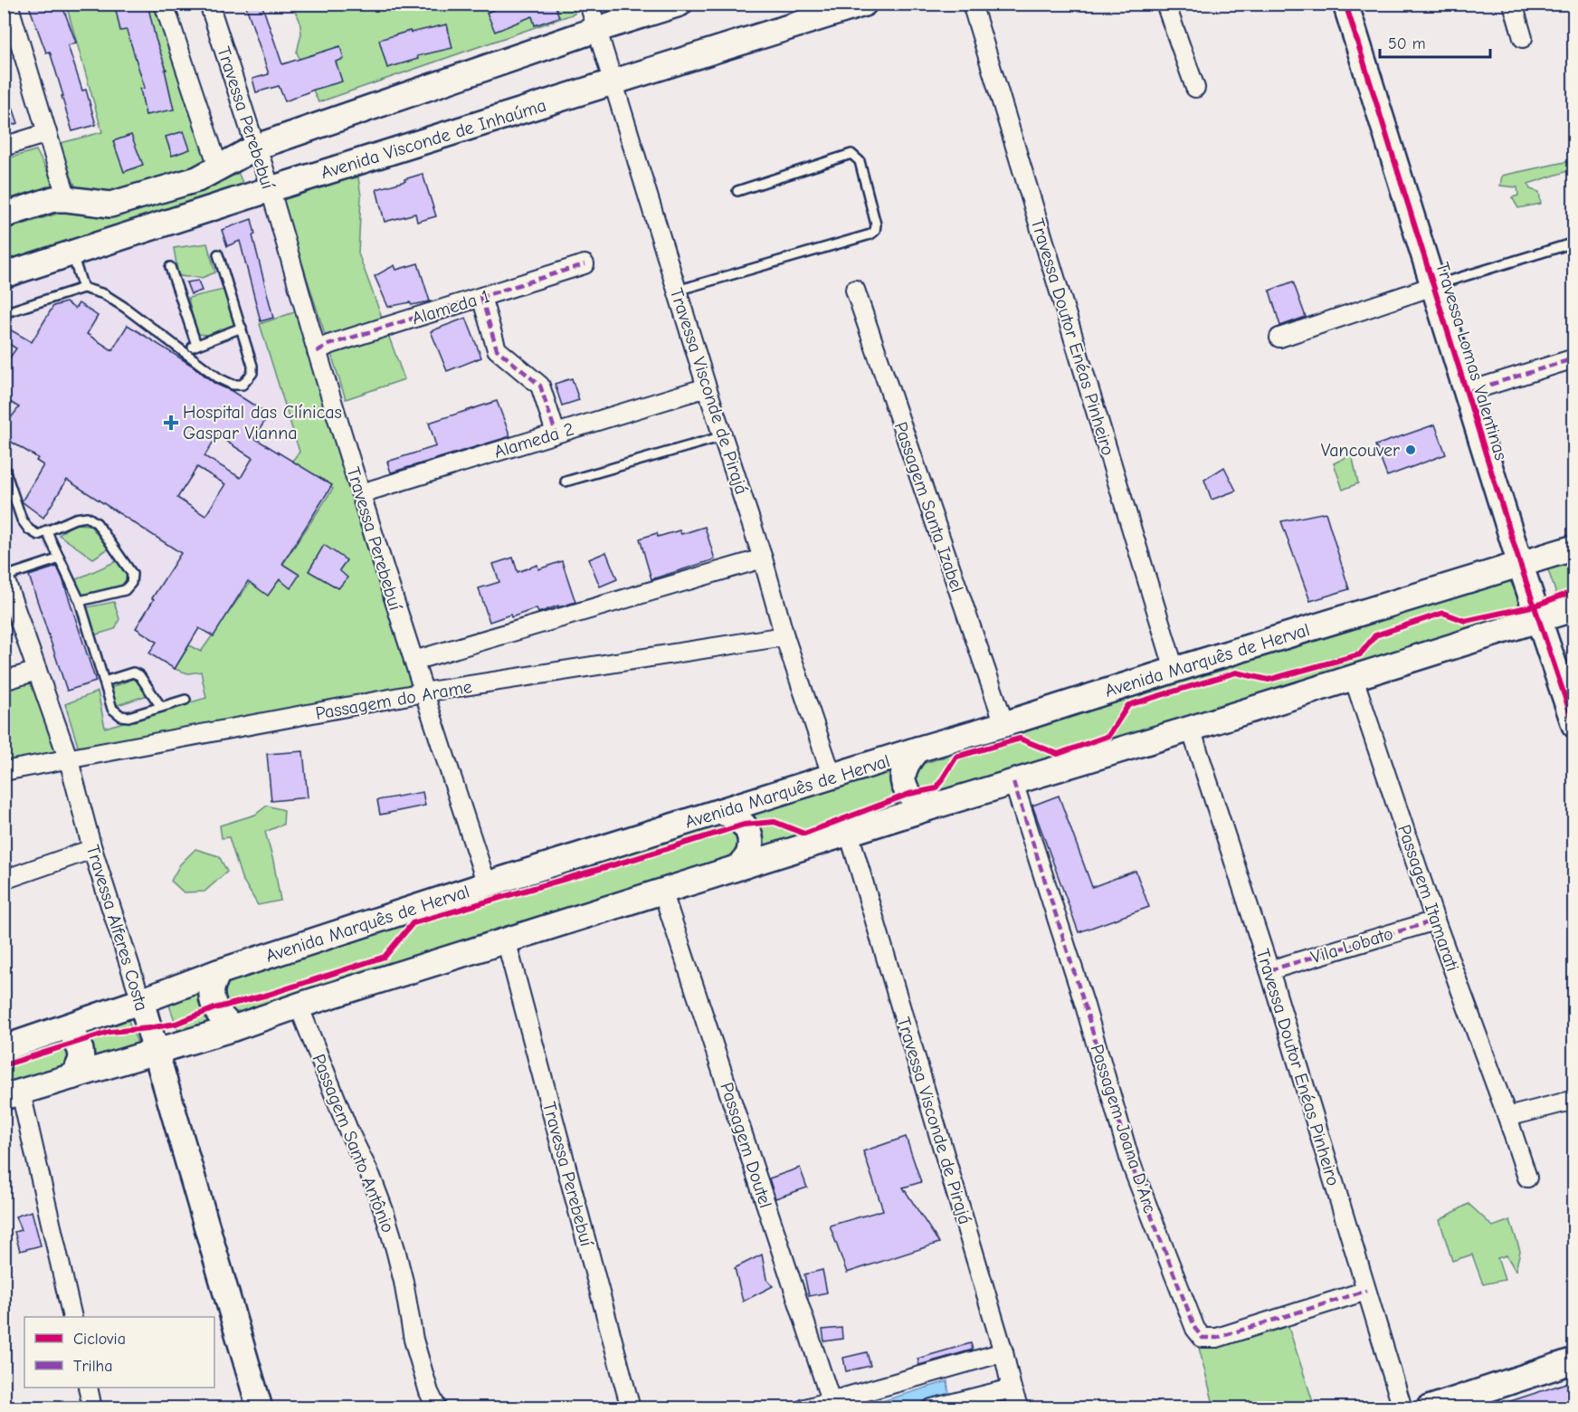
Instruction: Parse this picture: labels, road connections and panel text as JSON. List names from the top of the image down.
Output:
{
  "streets": {
    "main road": [
      "Avenida Visconde de Inhaúma",
      "Travessa Lomas Valentinas",
      "Avenida Marquês de Herval",
      "Travessa Alferes Costa"
    ],
    "street": [
      "Travessa Perebebuí",
      "Alameda 1",
      "Travessa Doutor Enéas Pinheiro",
      "Travessa Visconde de Pirajá",
      "Alameda 2",
      "Passagem Santa Izabel",
      "Passagem do Arame",
      "Passagem Itamarati",
      "Vila Lobato",
      "Passagem Joana D'Arc",
      "Passagem Santo Antônio",
      "Passagem Doutel"
    ]
  },
  "crossings": [
    ["Travessa Perebebuí", "Avenida Visconde de Inhaúma"],
    ["Travessa Perebebuí", "Alameda 1"],
    ["Travessa Perebebuí", "Alameda 2"],
    ["Travessa Perebebuí", "Avenida Marquês de Herval"],
    ["Travessa Perebebuí", "Passagem do Arame"],
    ["Avenida Visconde de Inhaúma", "Travessa Visconde de Pirajá"],
    ["Travessa Doutor Enéas Pinheiro", "Avenida Marquês de Herval"],
    ["Travessa Doutor Enéas Pinheiro", "Vila Lobato"],
    ["Travessa Doutor Enéas Pinheiro", "Passagem Joana D'Arc"],
    ["Travessa Lomas Valentinas", "Avenida Marquês de Herval"],
    ["Travessa Visconde de Pirajá", "Alameda 2"],
    ["Travessa Visconde de Pirajá", "Avenida Marquês de Herval"],
    ["Travessa Visconde de Pirajá", "Passagem do Arame"],
    ["Passagem Santa Izabel", "Avenida Marquês de Herval"],
    ["Avenida Marquês de Herval", "Travessa Alferes Costa"],
    ["Passagem do Arame", "Travessa Alferes Costa"],
    ["Passagem Itamarati", "Vila Lobato"]
  ],
  "places": {
    "health": ["Hospital das Clínicas Gaspar Vianna"],
    "other": ["Vancouver"]
  },
  "legend": ["Ciclovia", "Trilha"],
  "scale_bar": "50 m"
}
